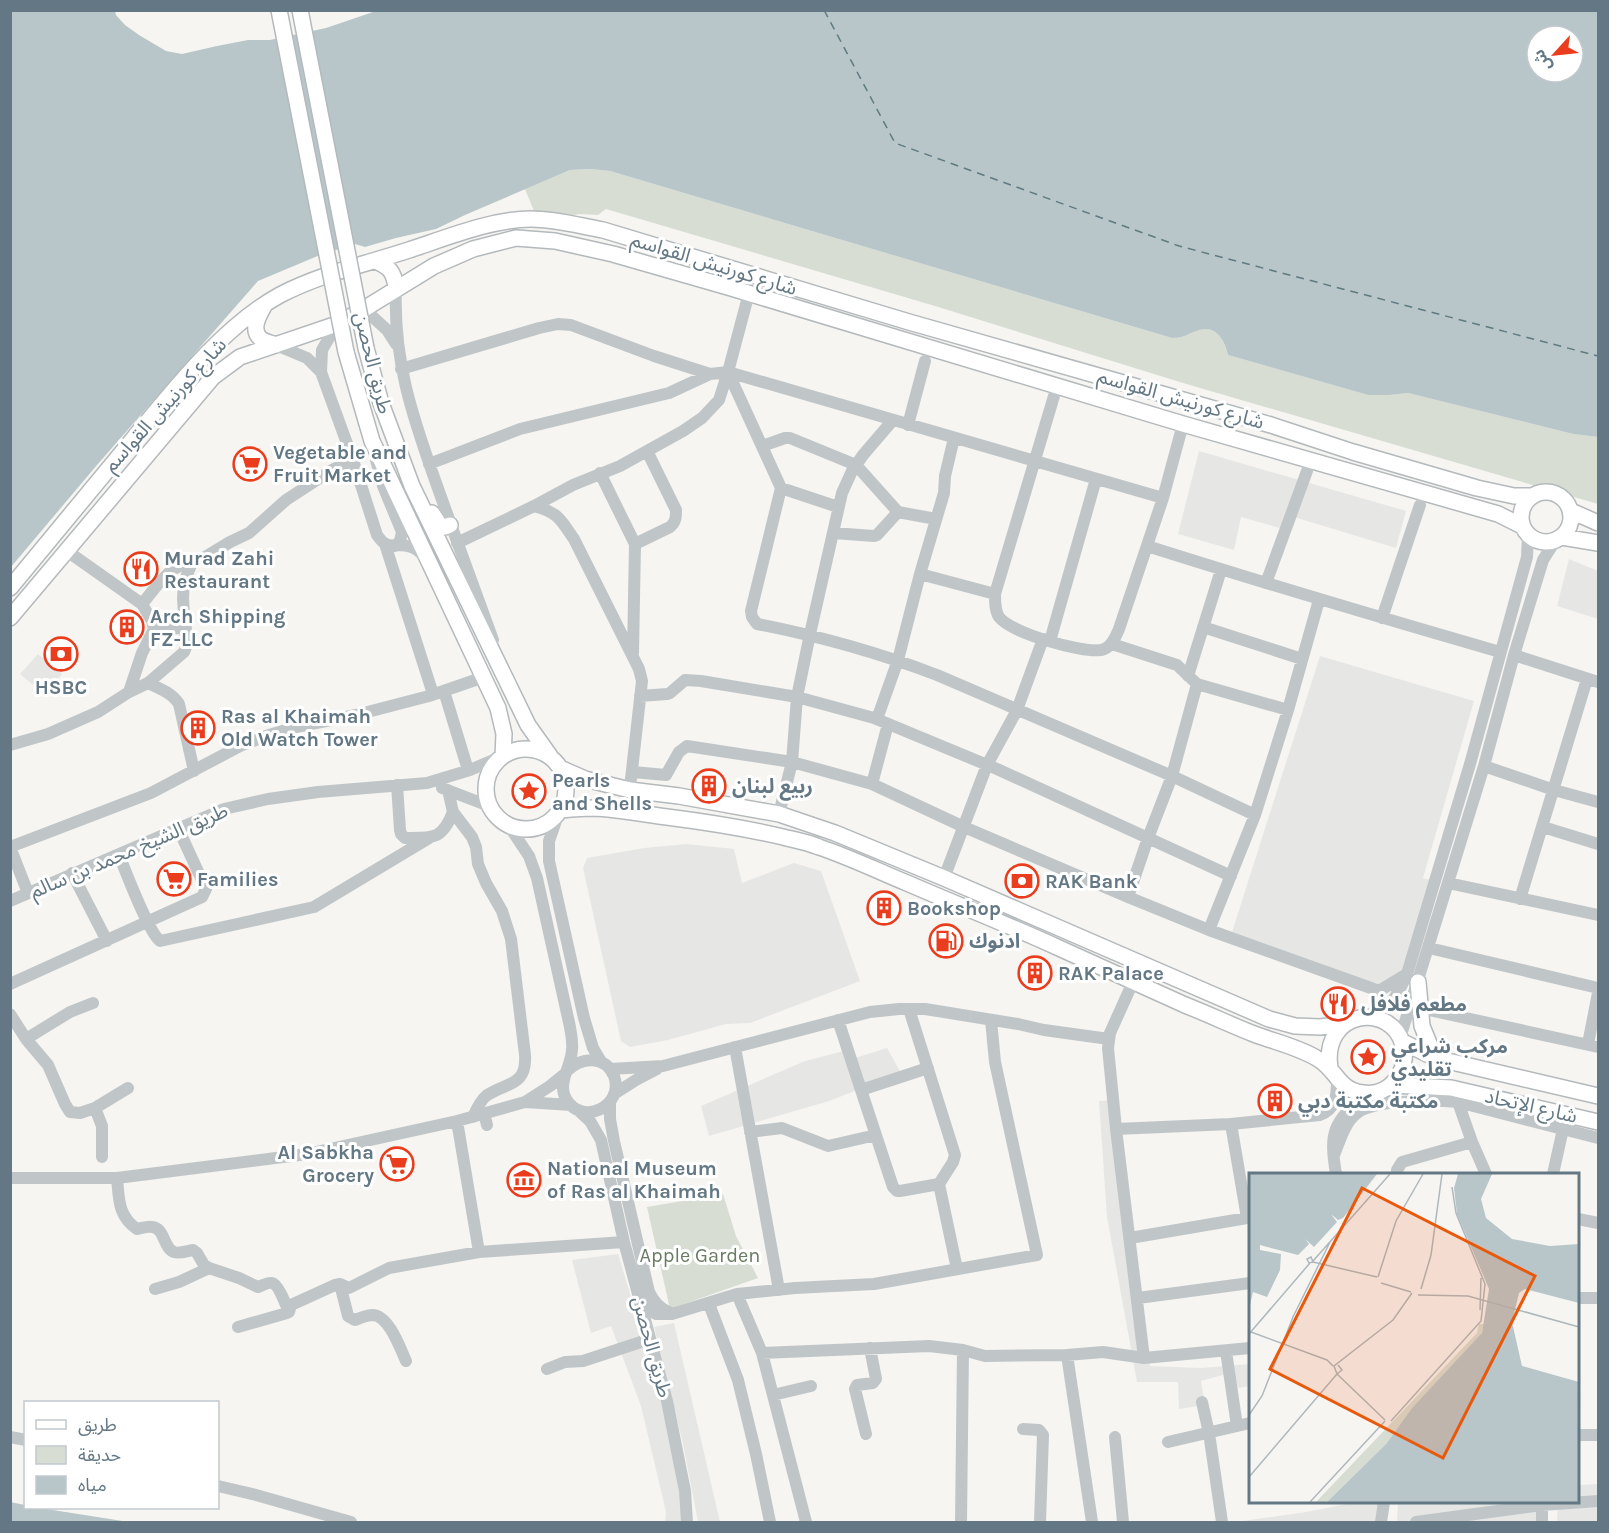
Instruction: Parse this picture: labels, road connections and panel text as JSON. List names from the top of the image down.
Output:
{
  "streets": {
    "main road": ["شارع كورنيش القواسم", "طريق الحصن", "شارع الإتحاد"],
    "street": ["طريق الشيخ محمد بن سالم"]
  },
  "crossings": [
    ["طريق الحصن", "طريق الشيخ محمد بن سالم"]
  ],
  "parks": ["Apple Garden"],
  "places": {
    "supermarket": ["Vegetable and Fruit Market", "Families", "Al Sabkha Grocery"],
    "restaurant": ["Murad Zahi Restaurant", "مطعم فلافل"],
    "building": [
      "Arch Shipping FZ-LLC",
      "Ras al Khaimah Old Watch Tower",
      "ربيع لبنان",
      "Bookshop",
      "RAK Palace",
      "مكتبة مكتبة دبي"
    ],
    "bank": ["HSBC", "RAK Bank"],
    "place": ["Pearls and Shells", "مركب شراعي تقليدي"],
    "fuel station": ["ادنوك"],
    "museum": ["National Museum of Ras al Khaimah"]
  },
  "legend": ["طريق", "حديقة", "مياه"],
  "north": "bottom left"
}
